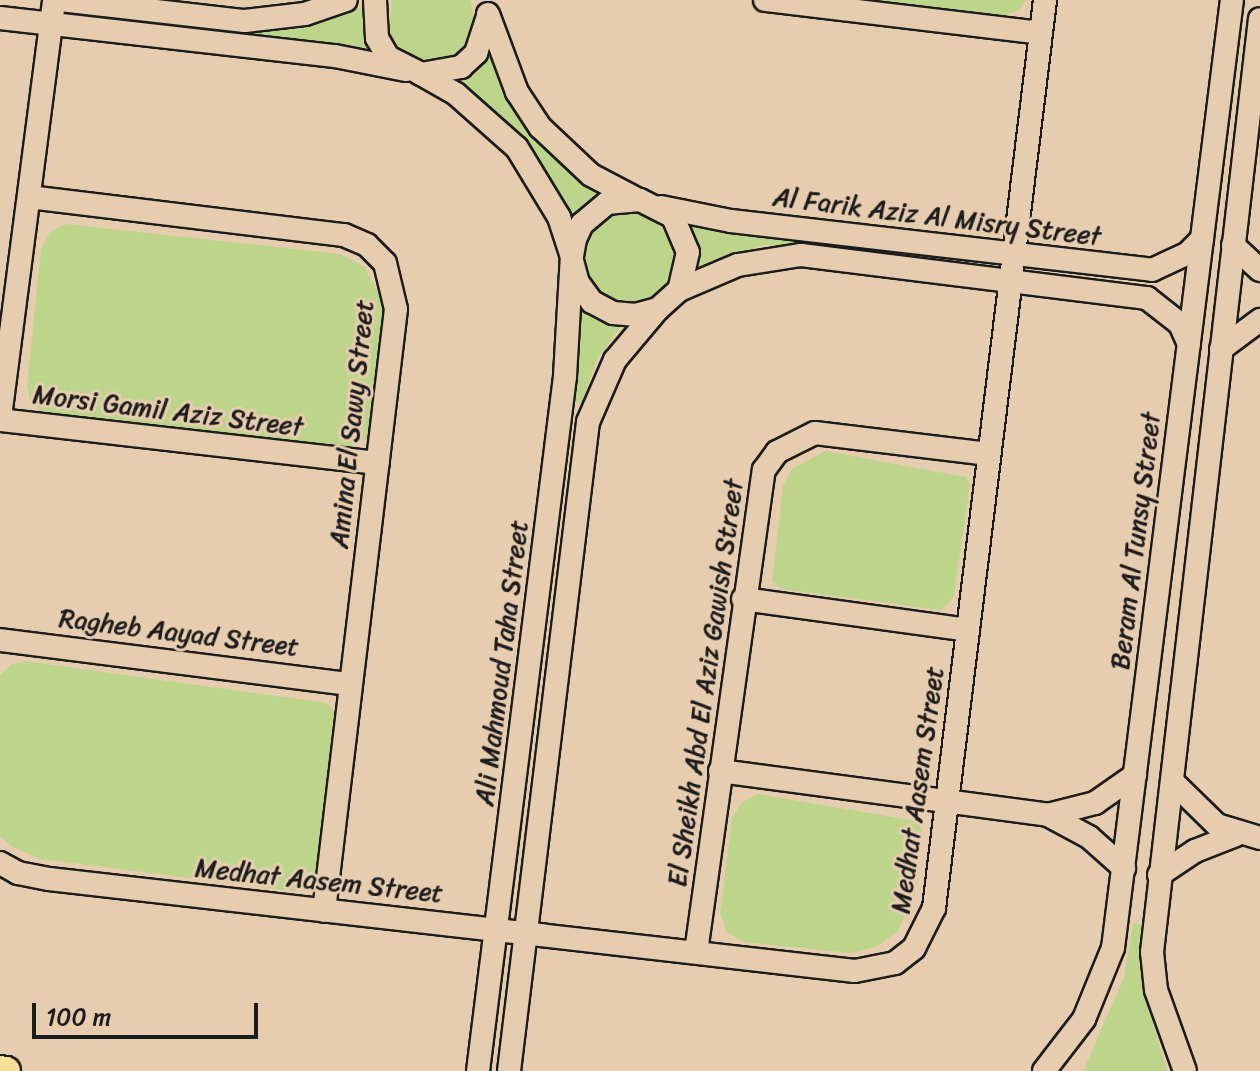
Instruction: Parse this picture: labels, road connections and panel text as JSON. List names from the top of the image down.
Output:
{
  "streets": {
    "street": [
      "Al Farik Aziz Al Misry Street",
      "Morsi Gamil Aziz Street",
      "Amina El Sawy Street",
      "Beram Al Tunsy Street",
      "Ragheb Aayad Street",
      "Ali Mahmoud Taha Street",
      "El Sheikh Abd El Aziz Gawish Street",
      "Medhat Aasem Street"
    ]
  },
  "crossings": [
    ["Al Farik Aziz Al Misry Street", "Beram Al Tunsy Street"],
    ["Al Farik Aziz Al Misry Street", "Ali Mahmoud Taha Street"],
    ["Al Farik Aziz Al Misry Street", "Medhat Aasem Street"],
    ["Morsi Gamil Aziz Street", "Amina El Sawy Street"],
    ["Amina El Sawy Street", "Ragheb Aayad Street"],
    ["Amina El Sawy Street", "Medhat Aasem Street"],
    ["Ali Mahmoud Taha Street", "Medhat Aasem Street"],
    ["El Sheikh Abd El Aziz Gawish Street", "Medhat Aasem Street"]
  ],
  "scale_bar": "100 m"
}
